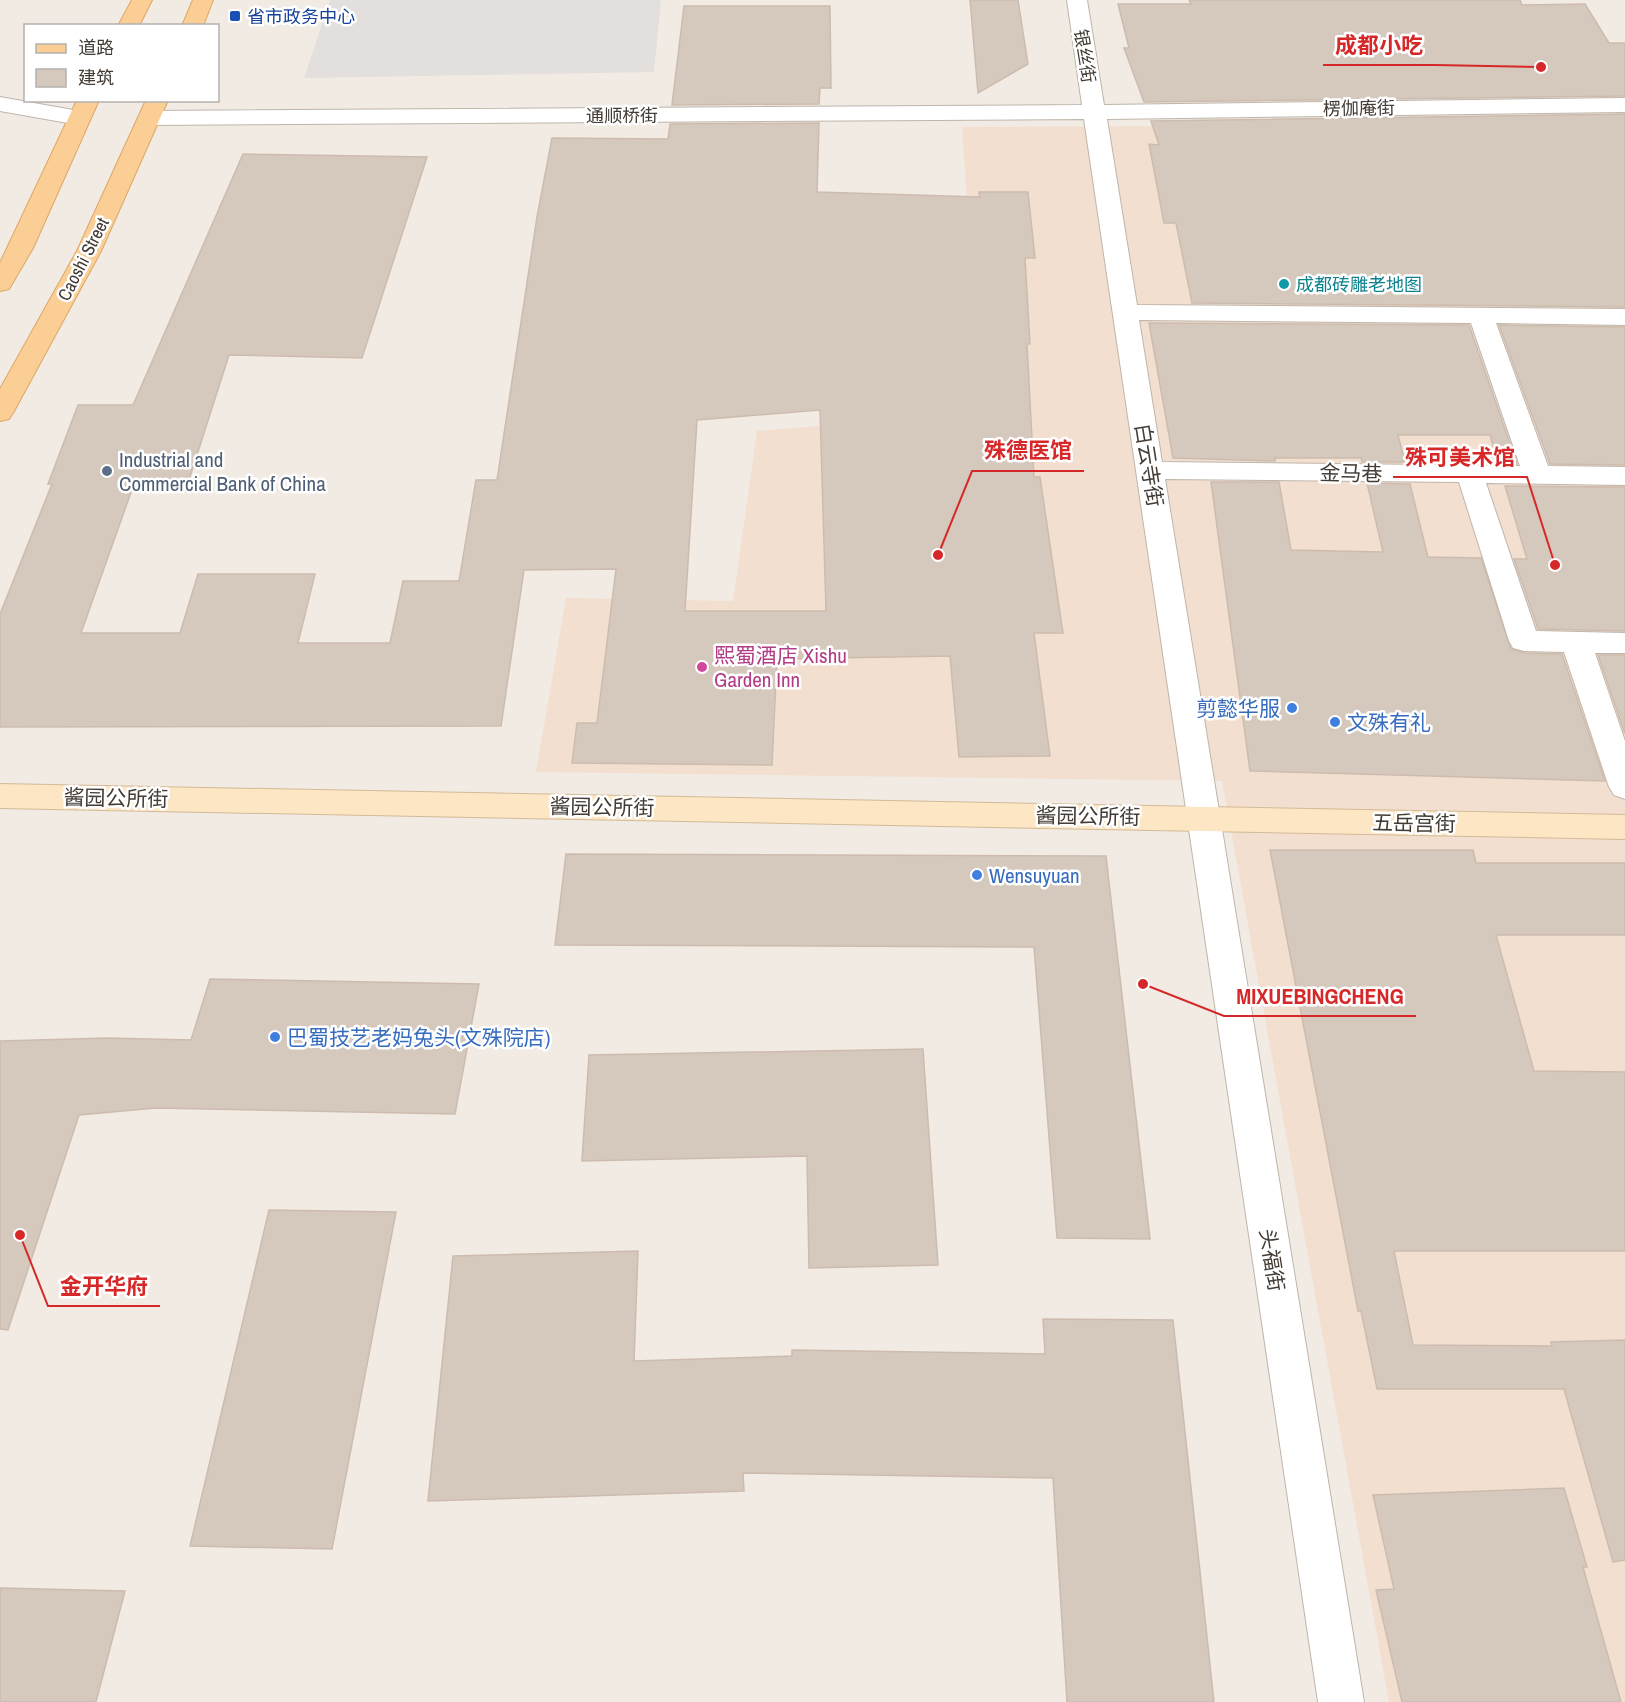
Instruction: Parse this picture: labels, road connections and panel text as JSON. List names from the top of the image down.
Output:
{
  "streets": {
    "main road": ["Caoshi Street"],
    "street": [
      "银丝街",
      "楞伽庵街",
      "通顺桥街",
      "白云寺街",
      "金马巷",
      "酱园公所街",
      "五岳宫街",
      "头福街"
    ]
  },
  "crossings": [
    ["银丝街", "楞伽庵街"],
    ["银丝街", "通顺桥街"],
    ["银丝街", "白云寺街"],
    ["楞伽庵街", "通顺桥街"],
    ["楞伽庵街", "白云寺街"],
    ["通顺桥街", "Caoshi Street"],
    ["通顺桥街", "白云寺街"],
    ["白云寺街", "金马巷"],
    ["白云寺街", "酱园公所街"],
    ["白云寺街", "五岳宫街"],
    ["白云寺街", "头福街"],
    ["酱园公所街", "五岳宫街"],
    ["酱园公所街", "头福街"],
    ["五岳宫街", "头福街"]
  ],
  "places": {
    "transit": ["省市政务中心"],
    "other": [
      "成都小吃",
      "成都砖雕老地图",
      "Industrial and Commercial Bank of China",
      "殊德医馆",
      "殊可美术馆",
      "熙蜀酒店 Xishu Garden Inn",
      "剪懿华服",
      "文殊有礼",
      "Wensuyuan",
      "MIXUEBINGCHENG",
      "巴蜀技艺老妈兔头(文殊院店)",
      "金开华府"
    ]
  },
  "legend": ["道路", "建筑"]
}
